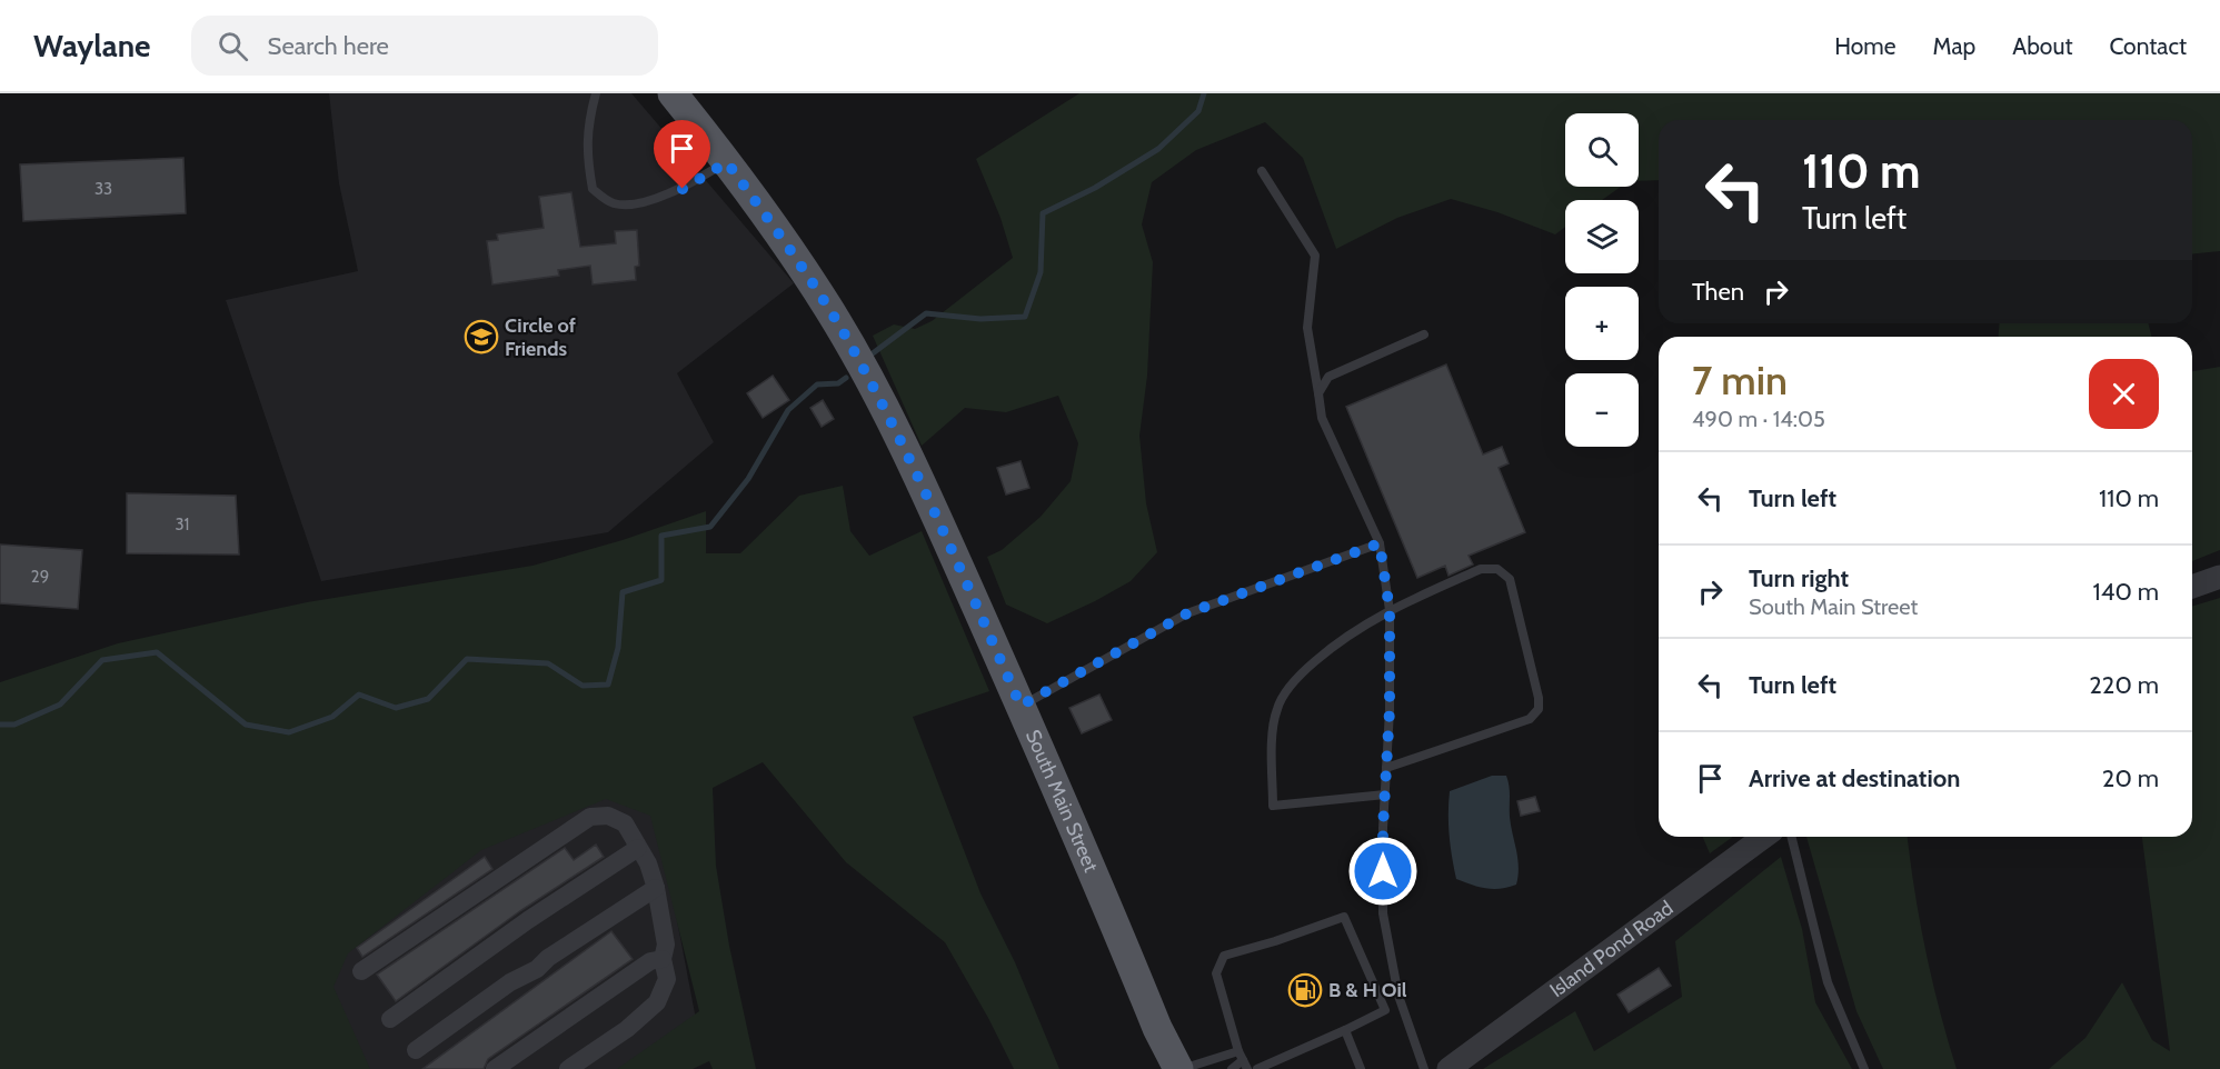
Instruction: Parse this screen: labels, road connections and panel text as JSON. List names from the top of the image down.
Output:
{
  "streets": {
    "main road": ["South Main Street"],
    "street": ["Island Pond Road"]
  },
  "places": {
    "school or university": ["Circle of Friends"],
    "fuel station": ["B & H Oil"]
  },
  "house_numbers": ["33", "31", "29"],
  "page": {
    "header": "Waylane",
    "search": "Search here",
    "nav": [
      "Home",
      "Map",
      "About",
      "Contact"
    ],
    "map_buttons": ["+", "−"],
    "turn": ["110 m", "Turn left"],
    "then": "Then",
    "heading": ["7 min", "490 m · 14:05"],
    "list": [
      {
        "name": "Turn left",
        "value": "110 m"
      },
      {
        "name": "Turn right",
        "note": "South Main Street",
        "value": "140 m"
      },
      {
        "name": "Turn left",
        "value": "220 m"
      },
      {
        "name": "Arrive at destination",
        "value": "20 m"
      }
    ]
  }
}
